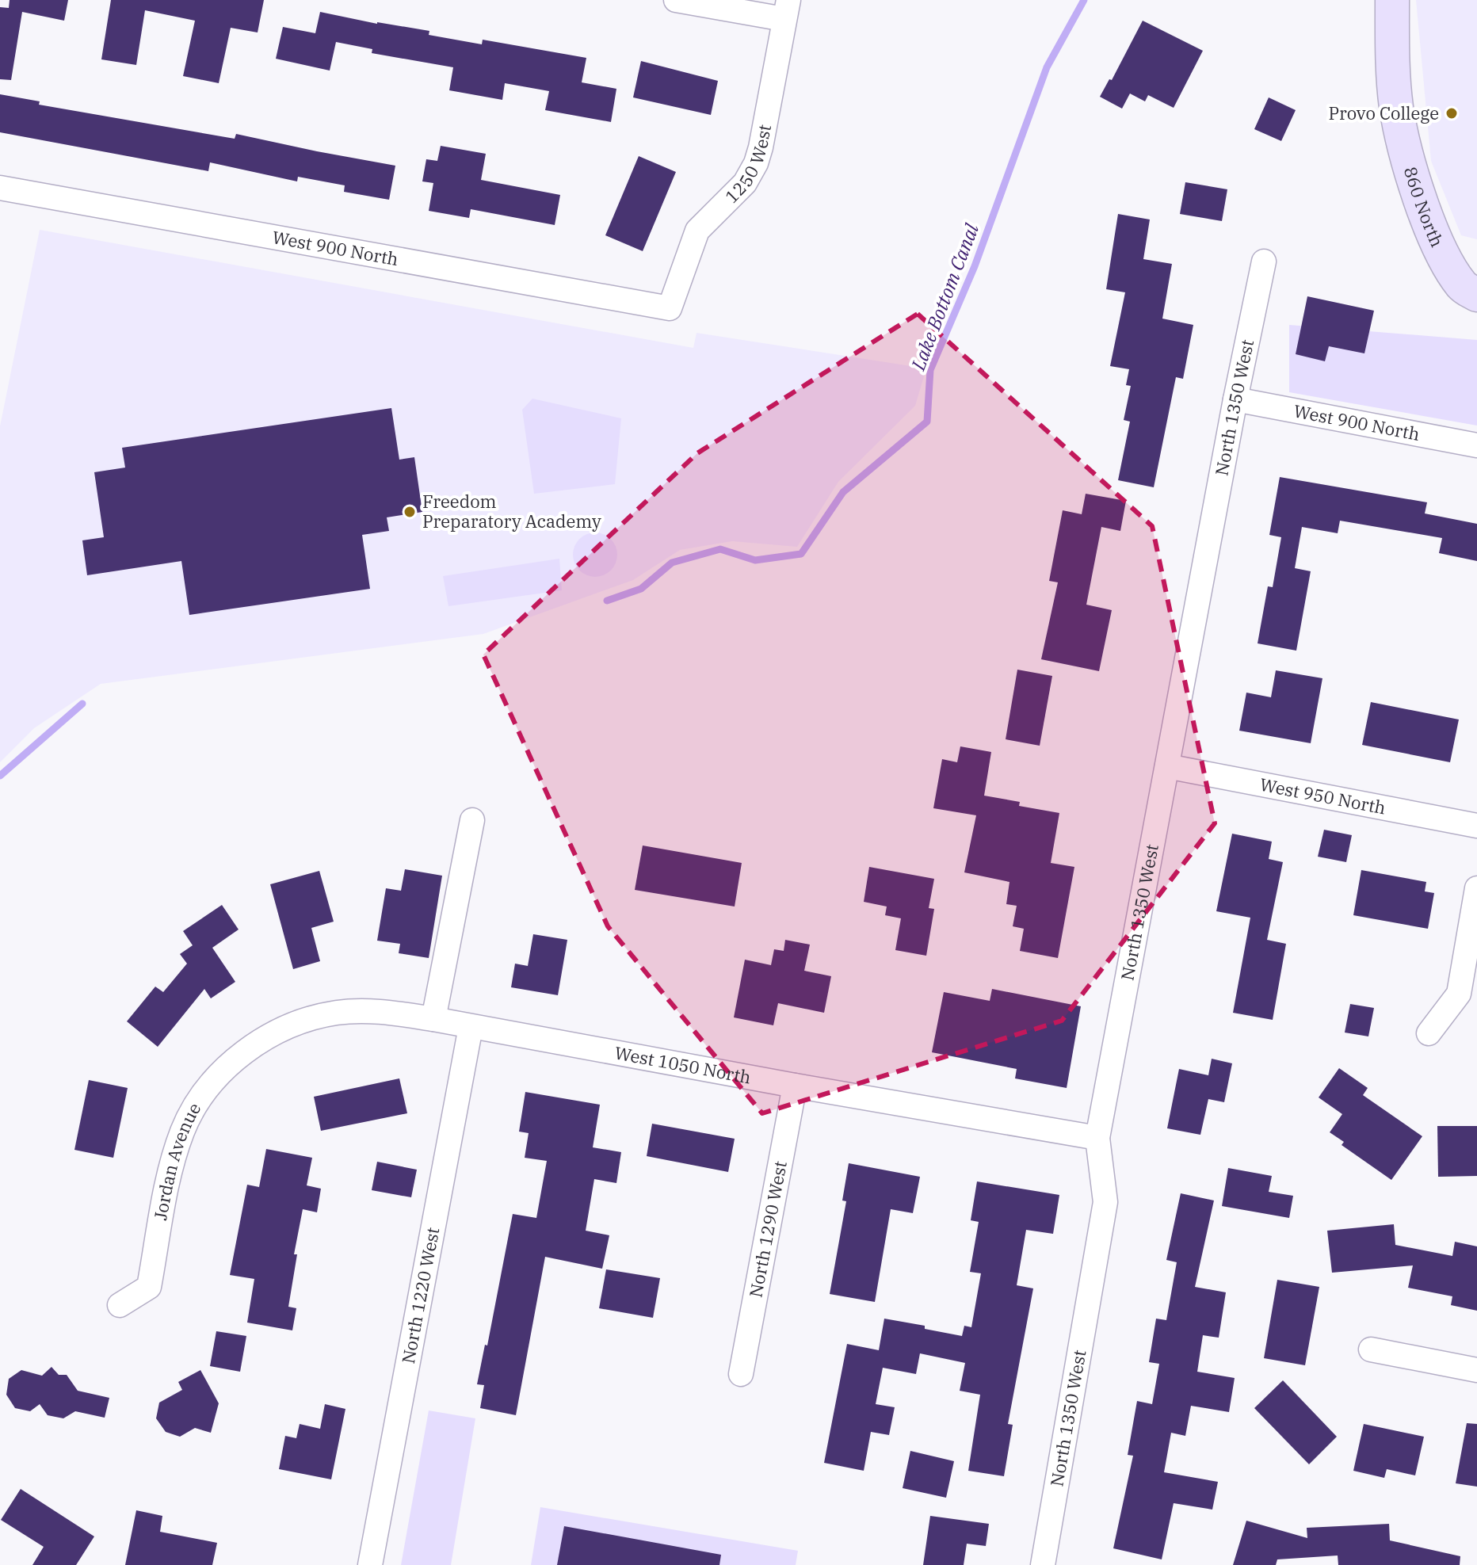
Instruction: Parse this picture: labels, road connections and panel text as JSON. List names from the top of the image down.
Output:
{
  "streets": {
    "street": [
      "1250 West",
      "860 North",
      "West 900 North",
      "North 1350 West",
      "West 950 North",
      "West 1050 North",
      "Jordan Avenue",
      "North 1290 West",
      "North 1220 West"
    ]
  },
  "crossings": [
    ["1250 West", "West 900 North"],
    ["West 900 North", "North 1350 West"],
    ["North 1350 West", "West 950 North"],
    ["North 1350 West", "West 1050 North"],
    ["West 1050 North", "Jordan Avenue"],
    ["West 1050 North", "North 1290 West"],
    ["West 1050 North", "North 1220 West"]
  ],
  "water": ["Lake Bottom Canal"],
  "places": ["Provo College", "Freedom Preparatory Academy"]
}
